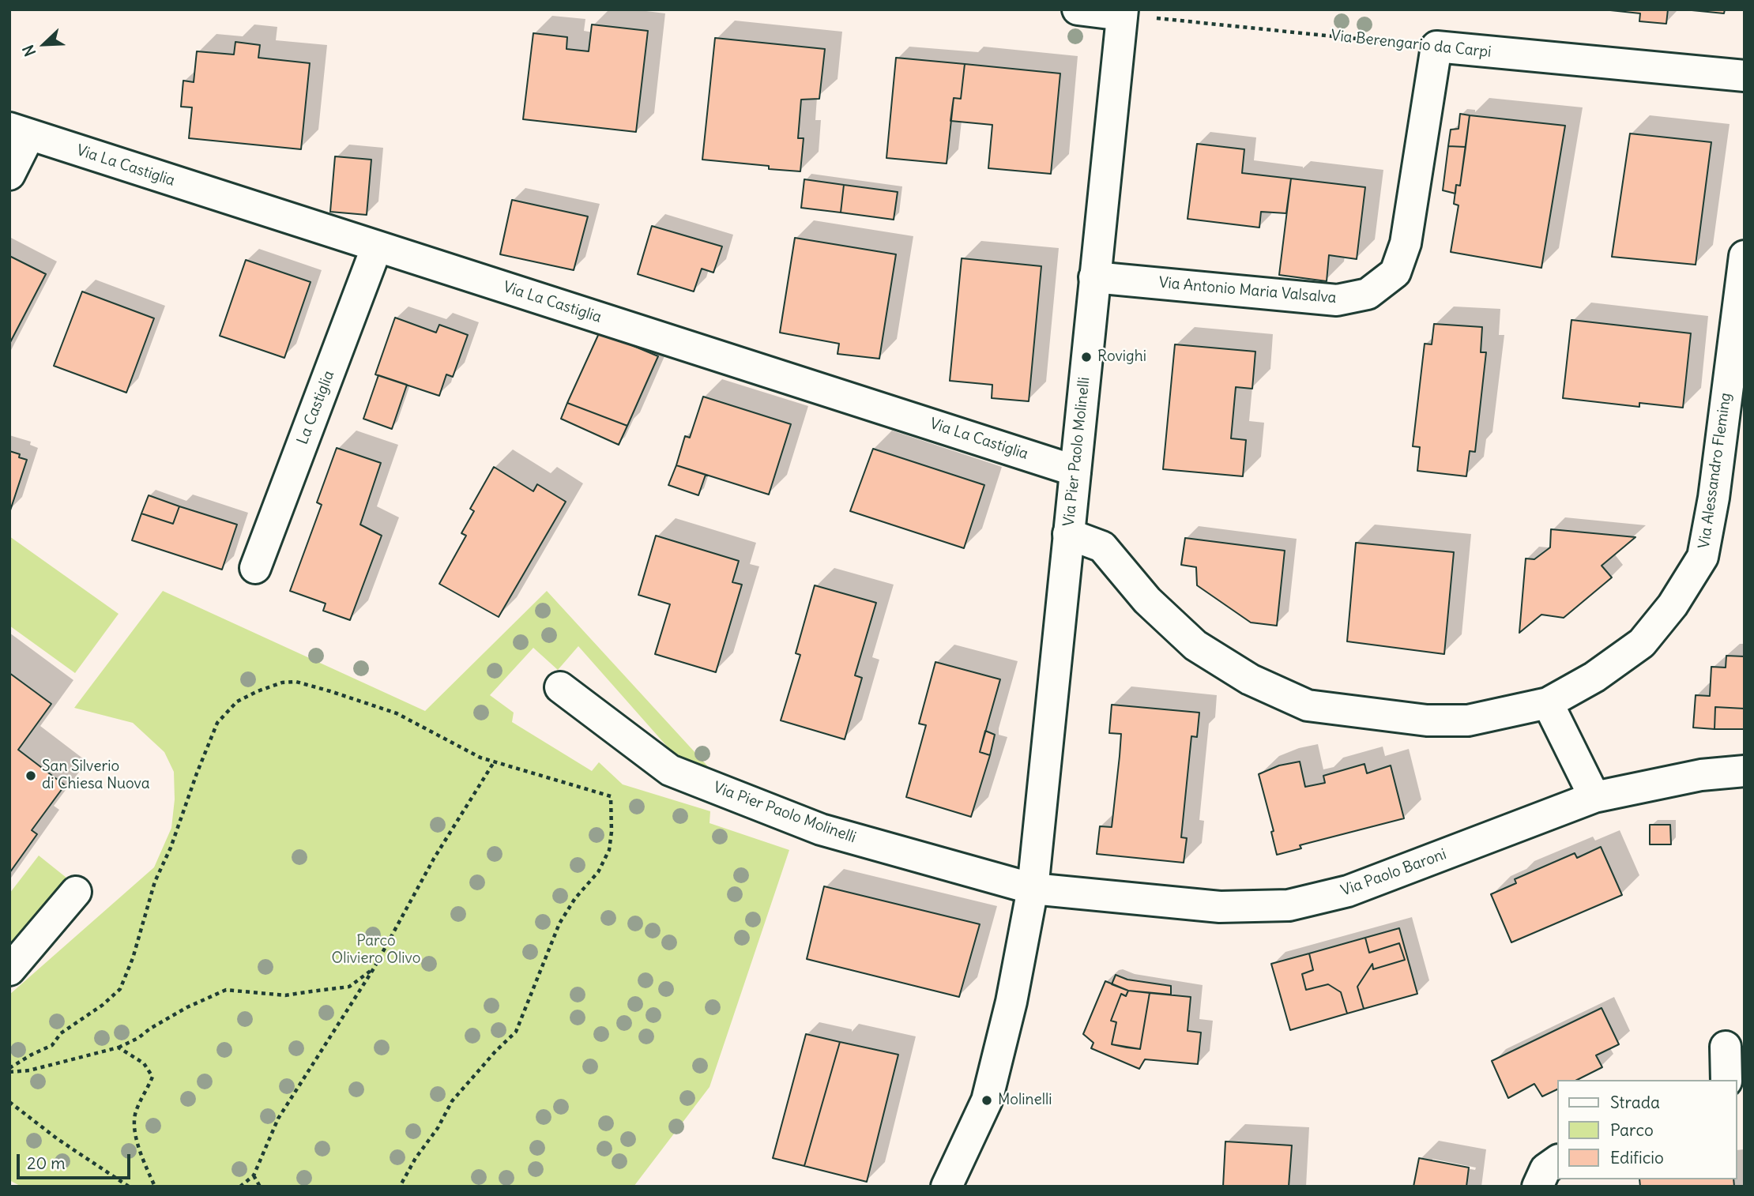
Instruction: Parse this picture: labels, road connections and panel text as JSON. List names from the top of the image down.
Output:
{
  "streets": {
    "street": [
      "Via Berengario da Carpi",
      "Via La Castiglia",
      "Via Antonio Maria Valsalva",
      "La Castiglia",
      "Via Pier Paolo Molinelli",
      "Via Alessandro Fleming",
      "Via Paolo Baroni"
    ]
  },
  "crossings": [
    ["Via Berengario da Carpi", "Via Antonio Maria Valsalva"],
    ["Via Berengario da Carpi", "Via Pier Paolo Molinelli"],
    ["Via La Castiglia", "La Castiglia"],
    ["Via La Castiglia", "Via Pier Paolo Molinelli"],
    ["Via Antonio Maria Valsalva", "Via Pier Paolo Molinelli"],
    ["Via Pier Paolo Molinelli", "Via Alessandro Fleming"],
    ["Via Pier Paolo Molinelli", "Via Paolo Baroni"]
  ],
  "parks": ["Parco Oliviero Olivo"],
  "places": ["Rovighi", "San Silverio di Chiesa Nuova", "Molinelli"],
  "legend": ["Strada", "Parco", "Edificio"],
  "scale_bar": "20 m",
  "north": "bottom left"
}
